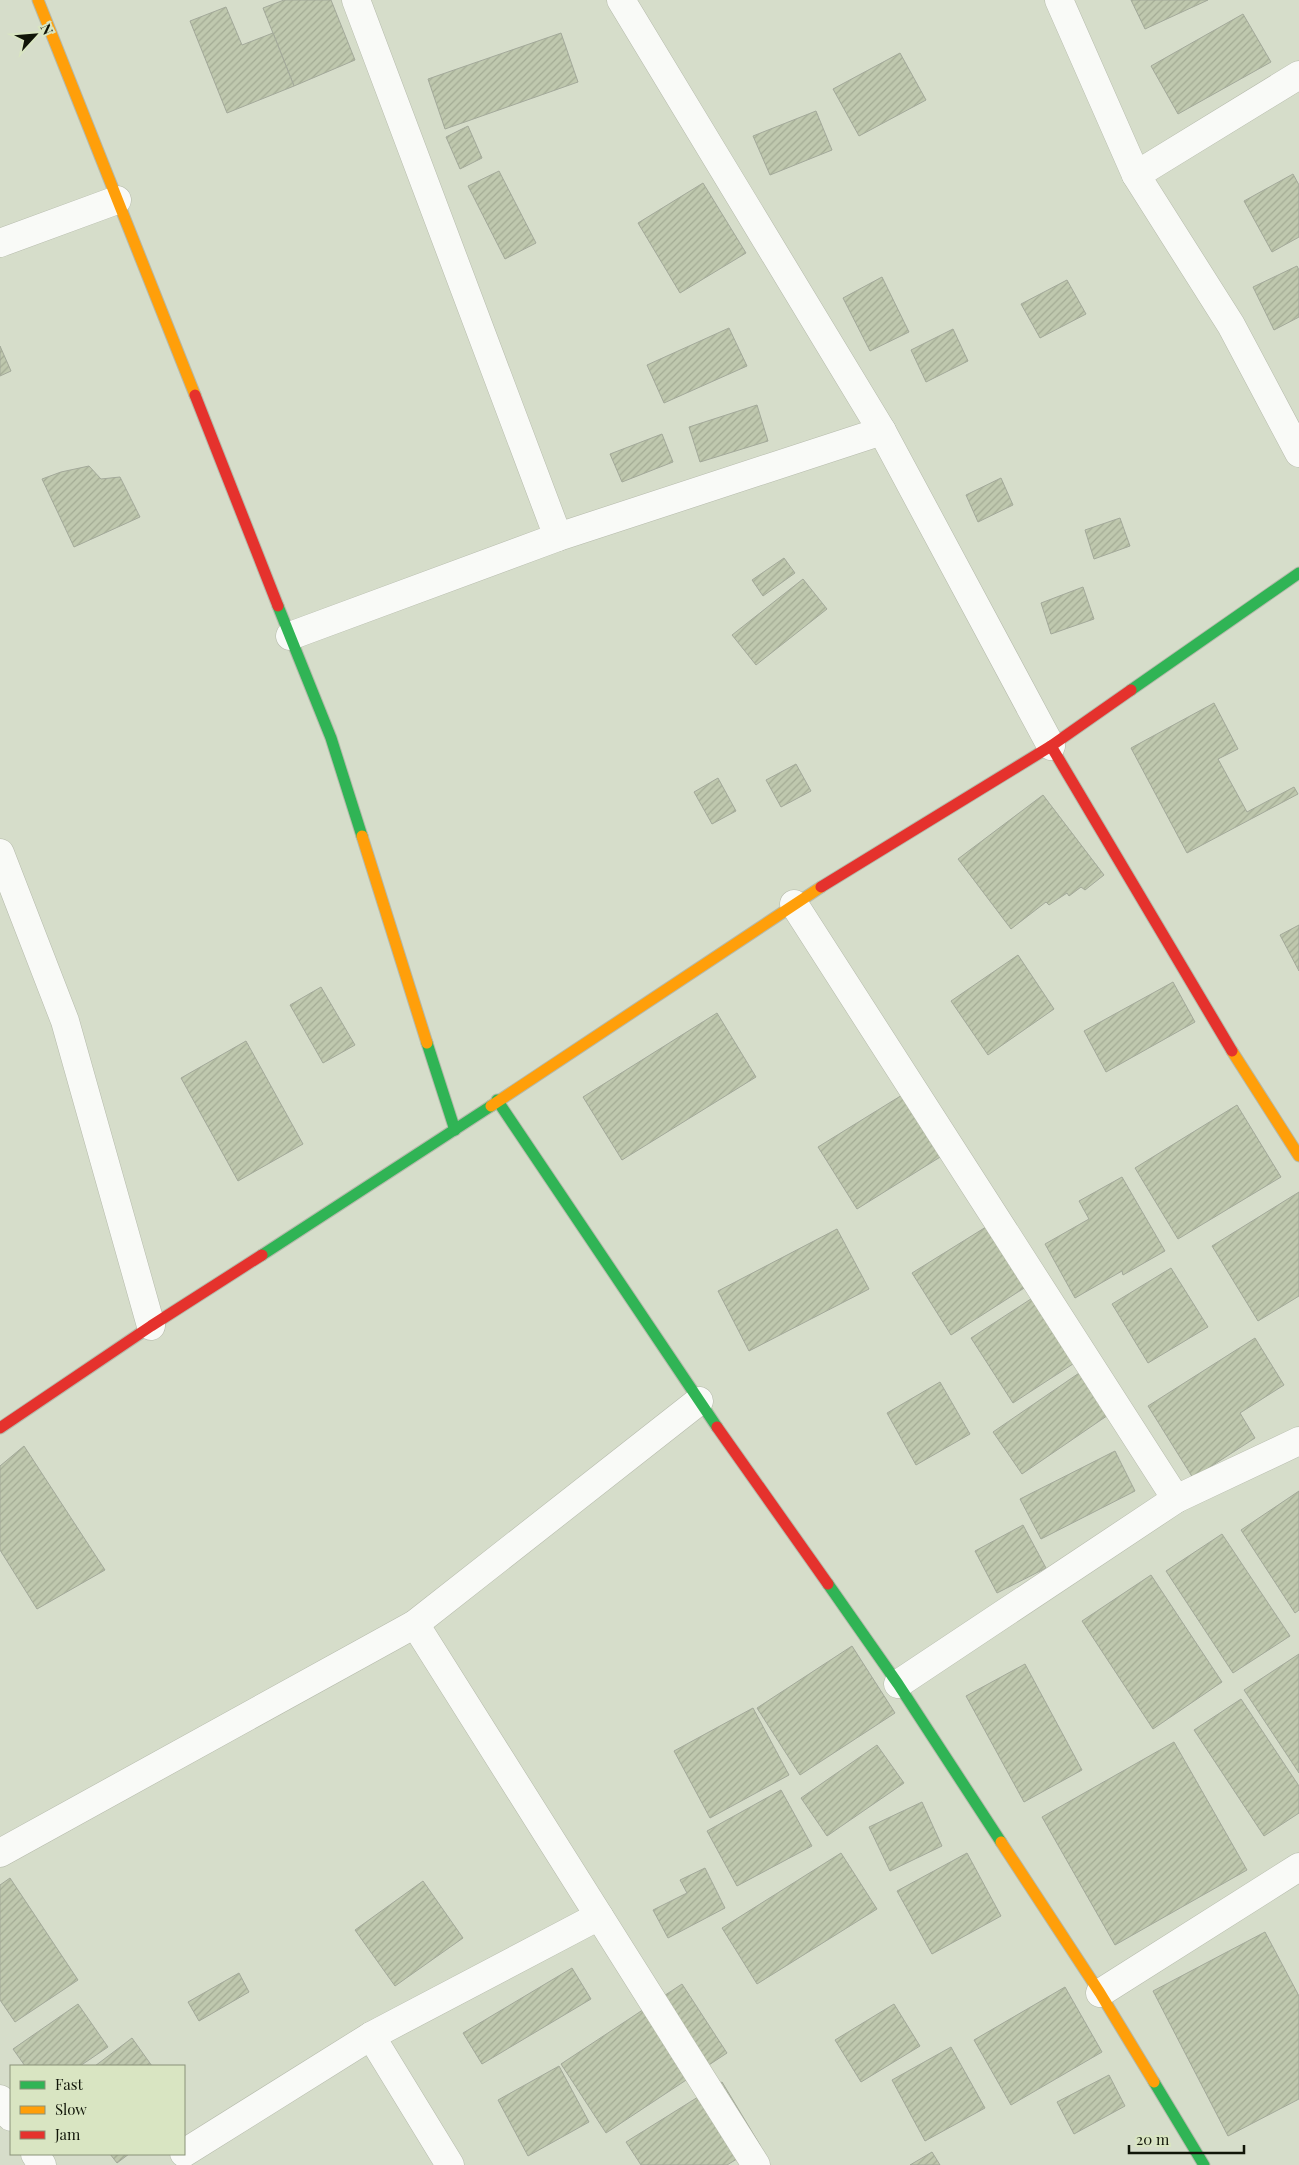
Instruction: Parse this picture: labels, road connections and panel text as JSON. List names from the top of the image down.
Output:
{
  "legend": ["Fast", "Slow", "Jam"],
  "scale_bar": "20 m",
  "north": "top right"
}
